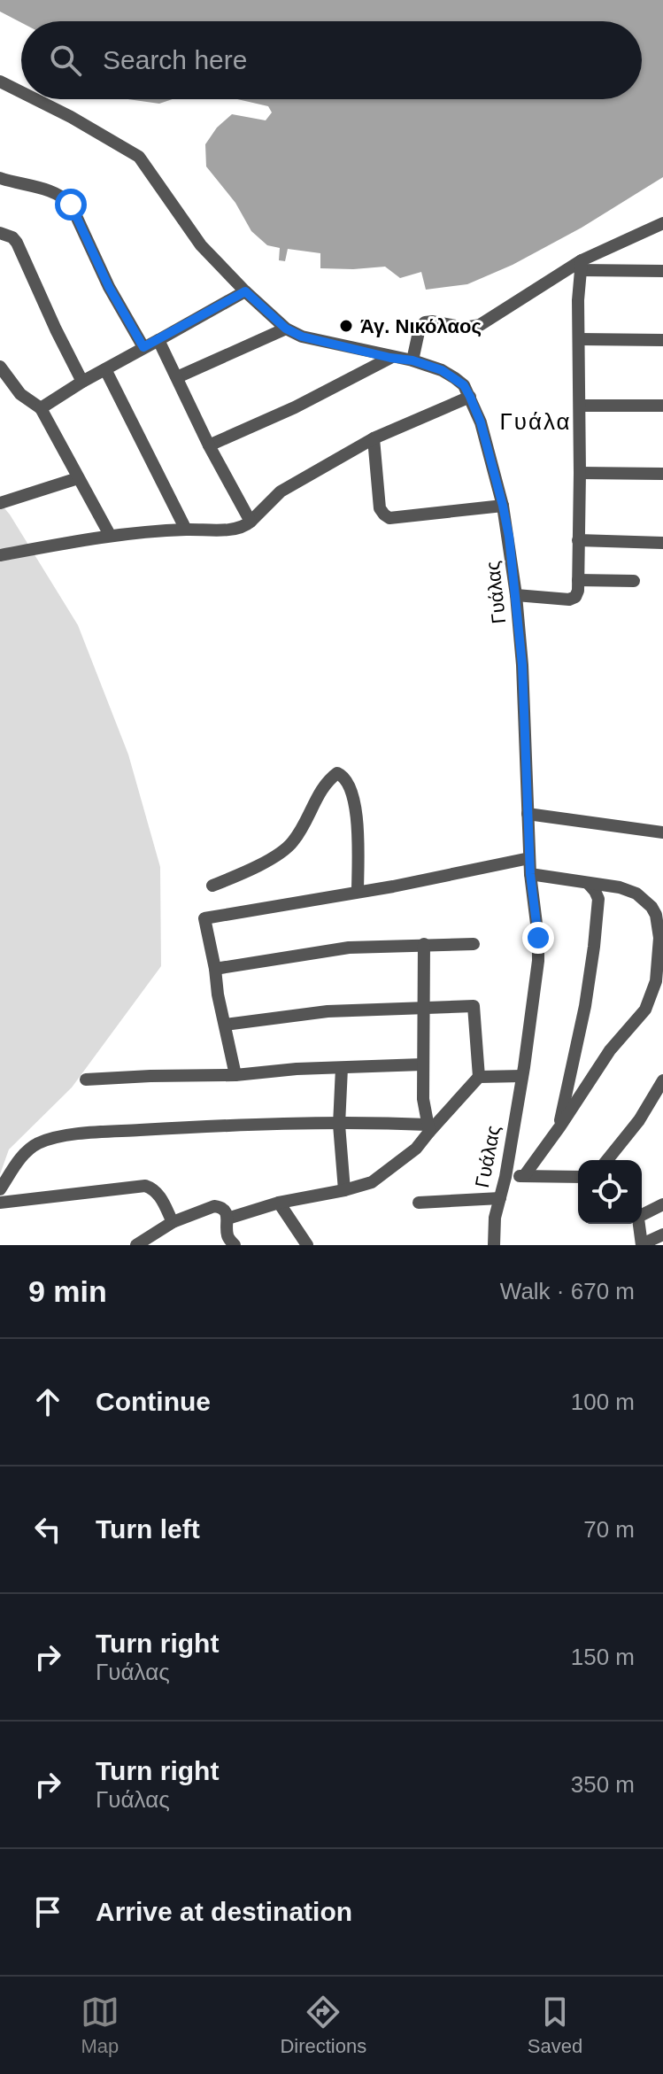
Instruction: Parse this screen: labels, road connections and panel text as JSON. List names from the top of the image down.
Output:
{
  "streets": {
    "street": ["Γυάλας"]
  },
  "districts": ["Γυάλα"],
  "places": ["Άγ. Νικόλαος"],
  "page": {
    "search": "Search here",
    "heading": ["9 min", "Walk · 670 m"],
    "list": [
      ["Continue", "100 m"],
      ["Turn left", "70 m"],
      ["Turn right", "Γυάλας", "150 m"],
      ["Turn right", "Γυάλας", "350 m"],
      "Arrive at destination"
    ],
    "nav": ["Map", "Directions", "Saved"]
  }
}
